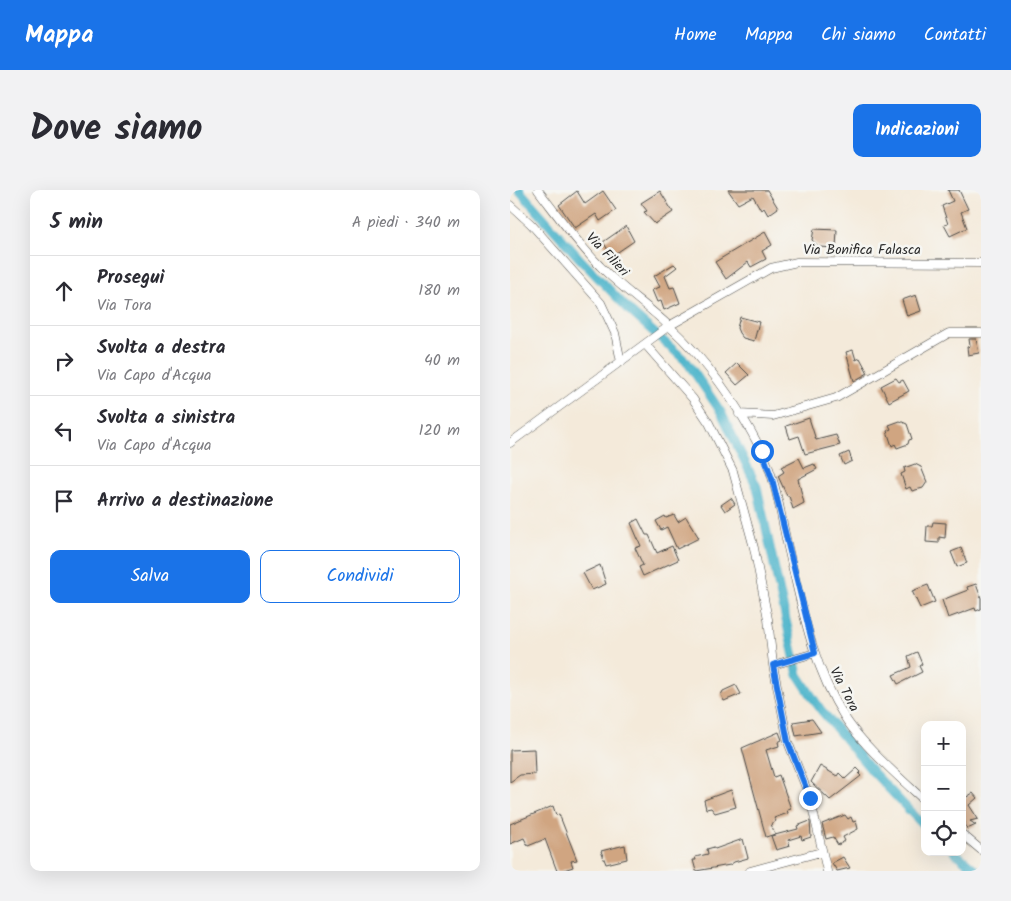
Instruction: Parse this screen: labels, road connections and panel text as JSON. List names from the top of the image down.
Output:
{
  "streets": {
    "street": ["Via Bonifica Falasca", "Via Filieri", "Via Tora"]
  },
  "crossings": [
    ["Via Bonifica Falasca", "Via Filieri"],
    ["Via Bonifica Falasca", "Via Tora"],
    ["Via Filieri", "Via Tora"]
  ],
  "page": {
    "header": "Mappa",
    "nav": [
      "Home",
      "Mappa",
      "Chi siamo",
      "Contatti"
    ],
    "title": "Dove siamo",
    "buttons": [
      "Indicazioni",
      ["Salva", "Condividi"]
    ],
    "heading": ["5 min", "A piedi · 340 m"],
    "list": [
      ["Prosegui", "Via Tora", "180 m"],
      ["Svolta a destra", "Via Capo d'Acqua", "40 m"],
      ["Svolta a sinistra", "Via Capo d'Acqua", "120 m"],
      "Arrivo a destinazione"
    ],
    "map_buttons": ["+", "−"]
  }
}
